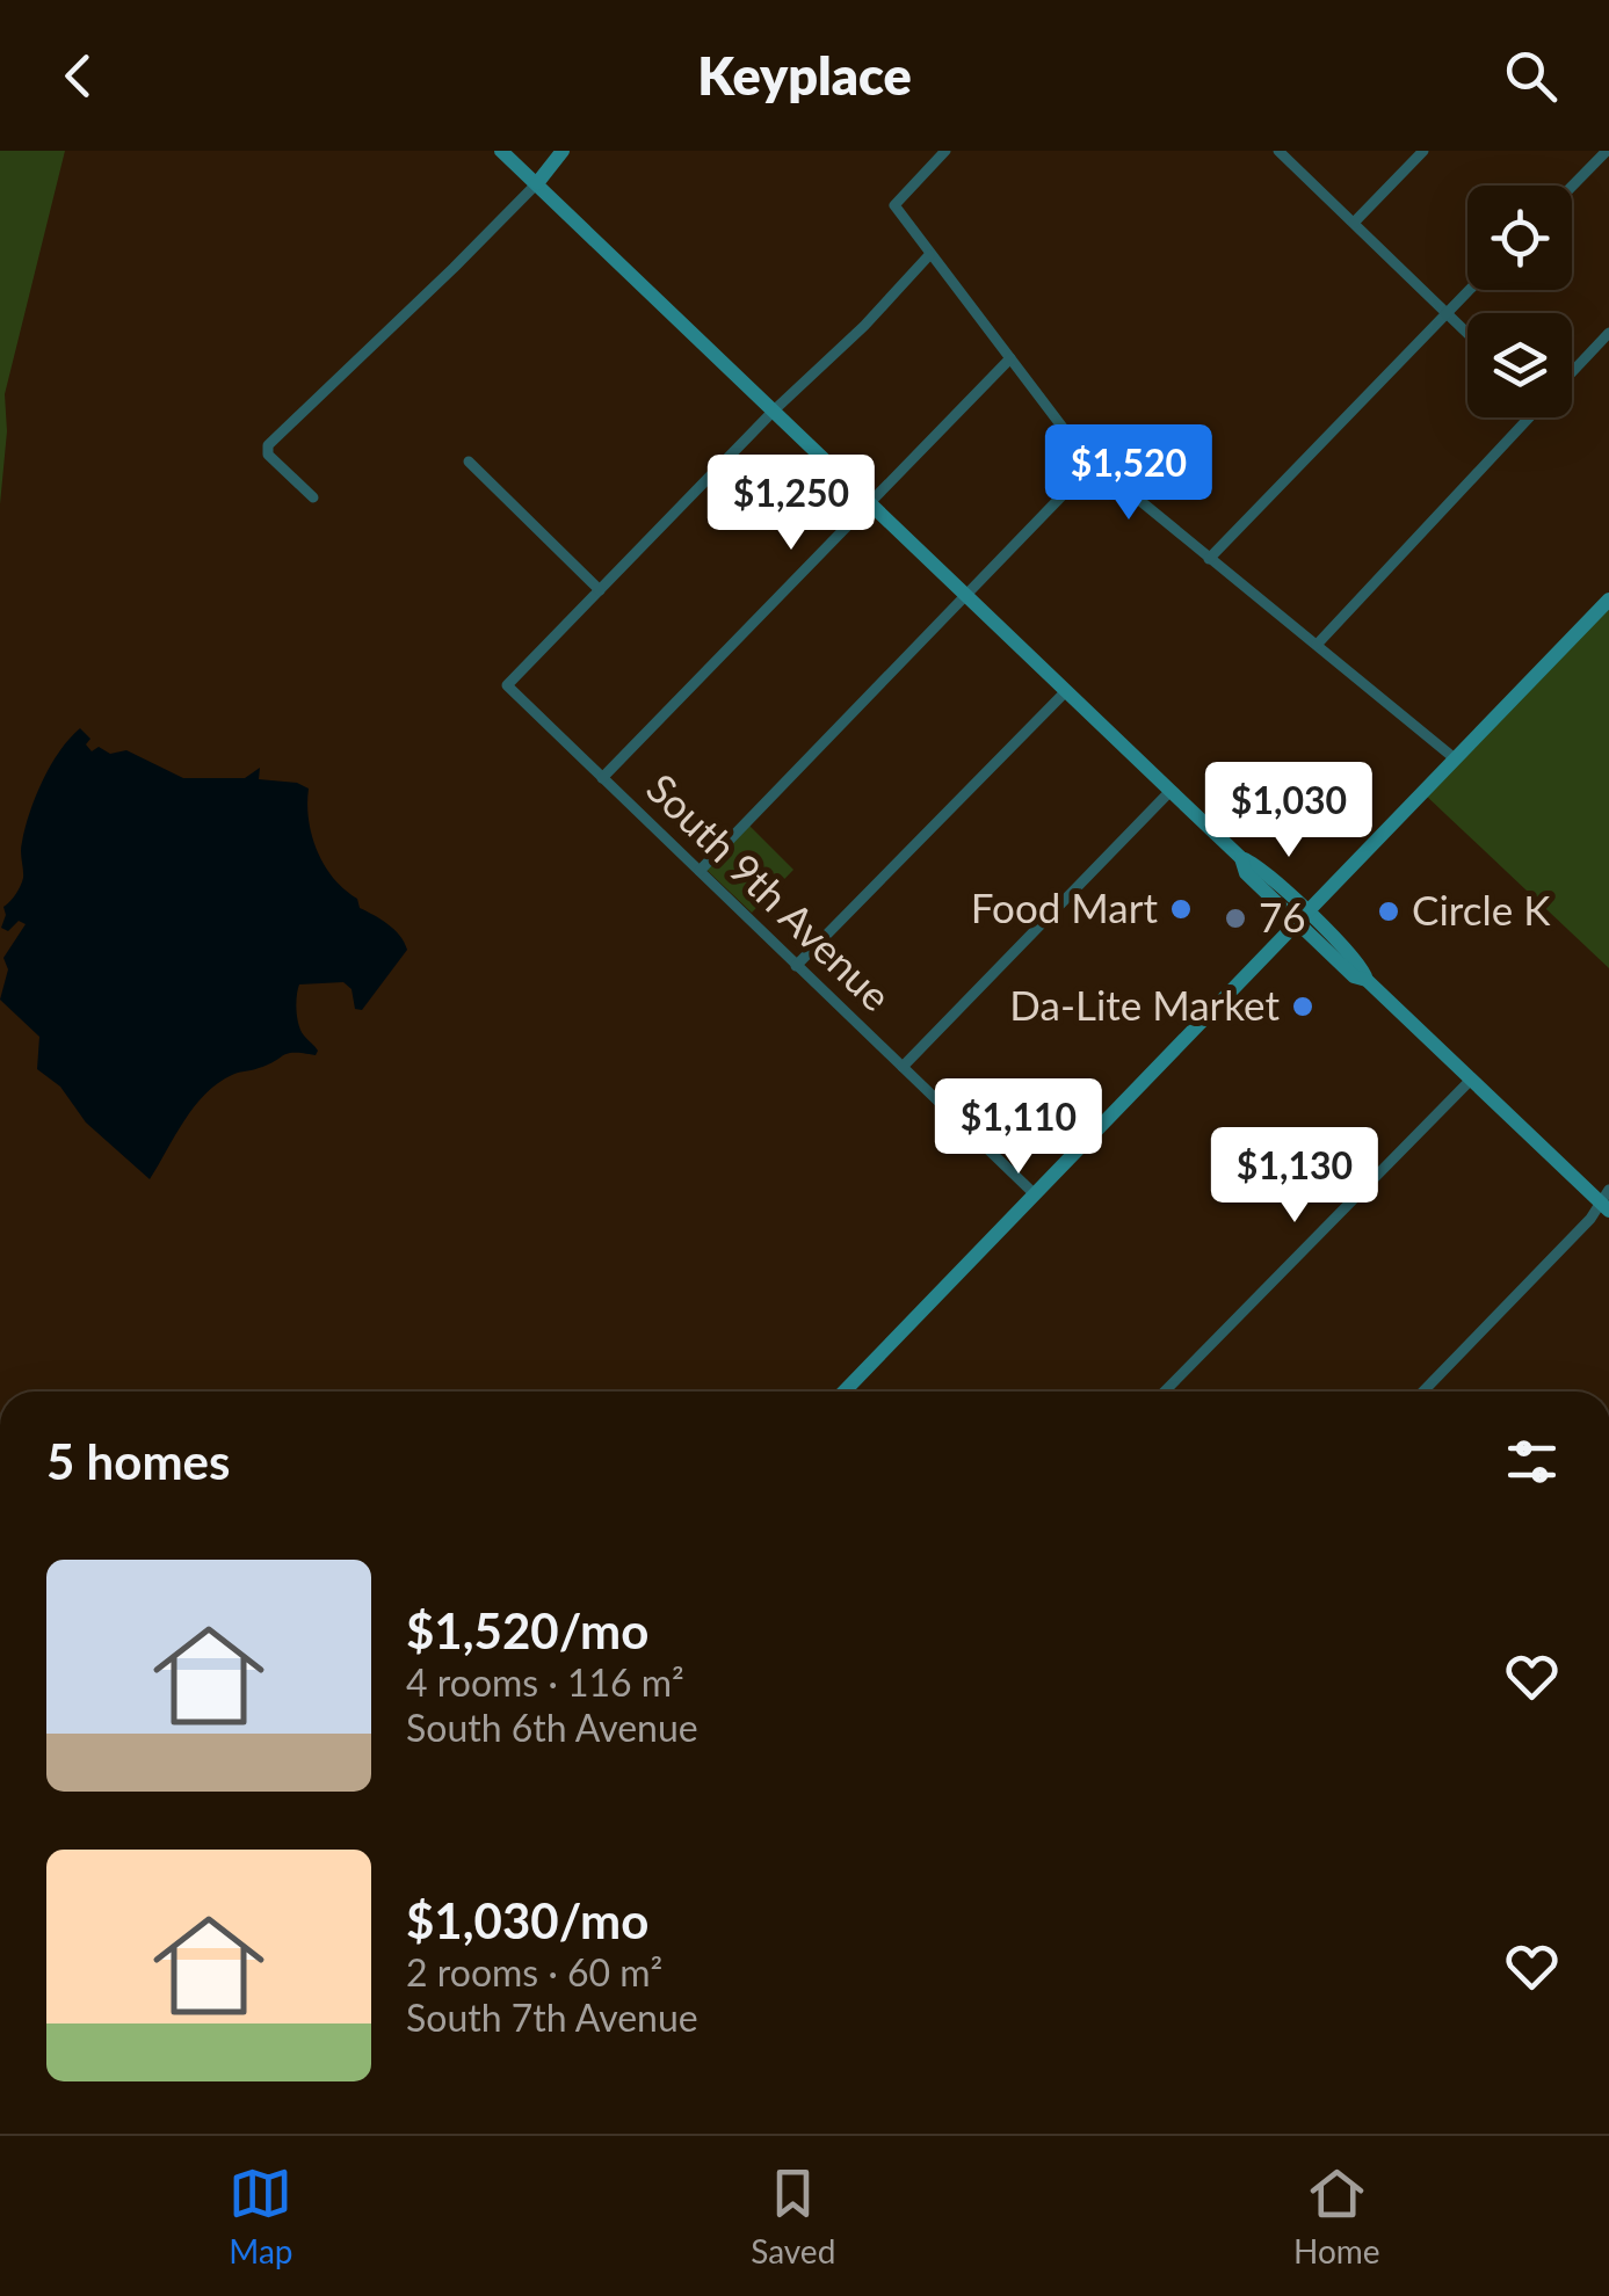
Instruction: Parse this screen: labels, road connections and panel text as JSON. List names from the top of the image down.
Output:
{
  "streets": {
    "street": ["South 9th Avenue"]
  },
  "places": [
    "Food Mart",
    "Circle K",
    "76",
    "Da-Lite Market"
  ],
  "page": {
    "header": "Keyplace",
    "price": [
      "$1,520",
      "$1,250",
      "$1,030",
      "$1,110",
      "$1,130"
    ],
    "heading": "5 homes",
    "list": [
      {
        "name": "$1,520/mo",
        "note": "4 rooms · 116 m² · South 6th Avenue"
      },
      {
        "name": "$1,030/mo",
        "note": "2 rooms · 60 m² · South 7th Avenue"
      }
    ],
    "tabs": ["Map", "Saved", "Home"]
  }
}
